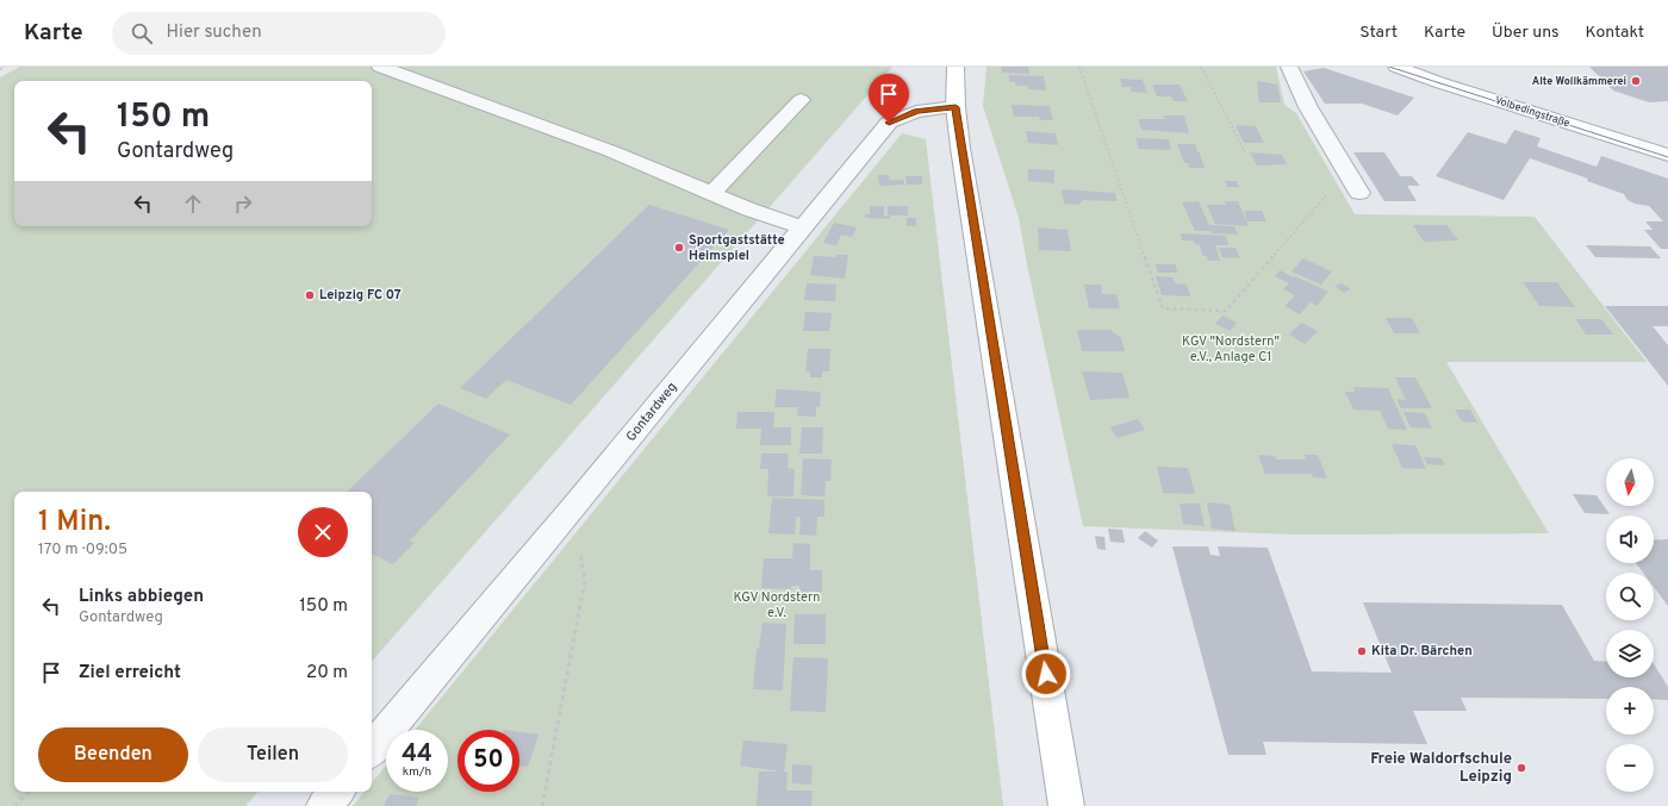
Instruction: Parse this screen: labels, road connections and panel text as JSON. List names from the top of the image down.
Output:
{
  "streets": {
    "main road": ["Volbedingstraße"],
    "street": ["Gontardweg"]
  },
  "parks": ["KGV \"Nordstern\" e.V., Anlage C1", "KGV Nordstern e.V."],
  "places": [
    "Alte Wollkämmerei",
    "Sportgaststätte Heimspiel",
    "Leipzig FC 07",
    "Kita Dr. Bärchen",
    "Freie Waldorfschule Leipzig"
  ],
  "north": "bottom",
  "page": {
    "header": "Karte",
    "search": "Hier suchen",
    "nav": [
      "Start",
      "Karte",
      "Über uns",
      "Kontakt"
    ],
    "turn": ["150 m", "Gontardweg"],
    "map_buttons": ["+", "−"],
    "heading": ["1 Min.", "170 m · 09:05"],
    "list": [
      {
        "name": "Links abbiegen",
        "note": "Gontardweg",
        "value": "150 m"
      },
      {
        "name": "Ziel erreicht",
        "value": "20 m"
      }
    ],
    "buttons": ["Beenden", "Teilen"],
    "speed": "44 km/h",
    "limit": "50"
  }
}
